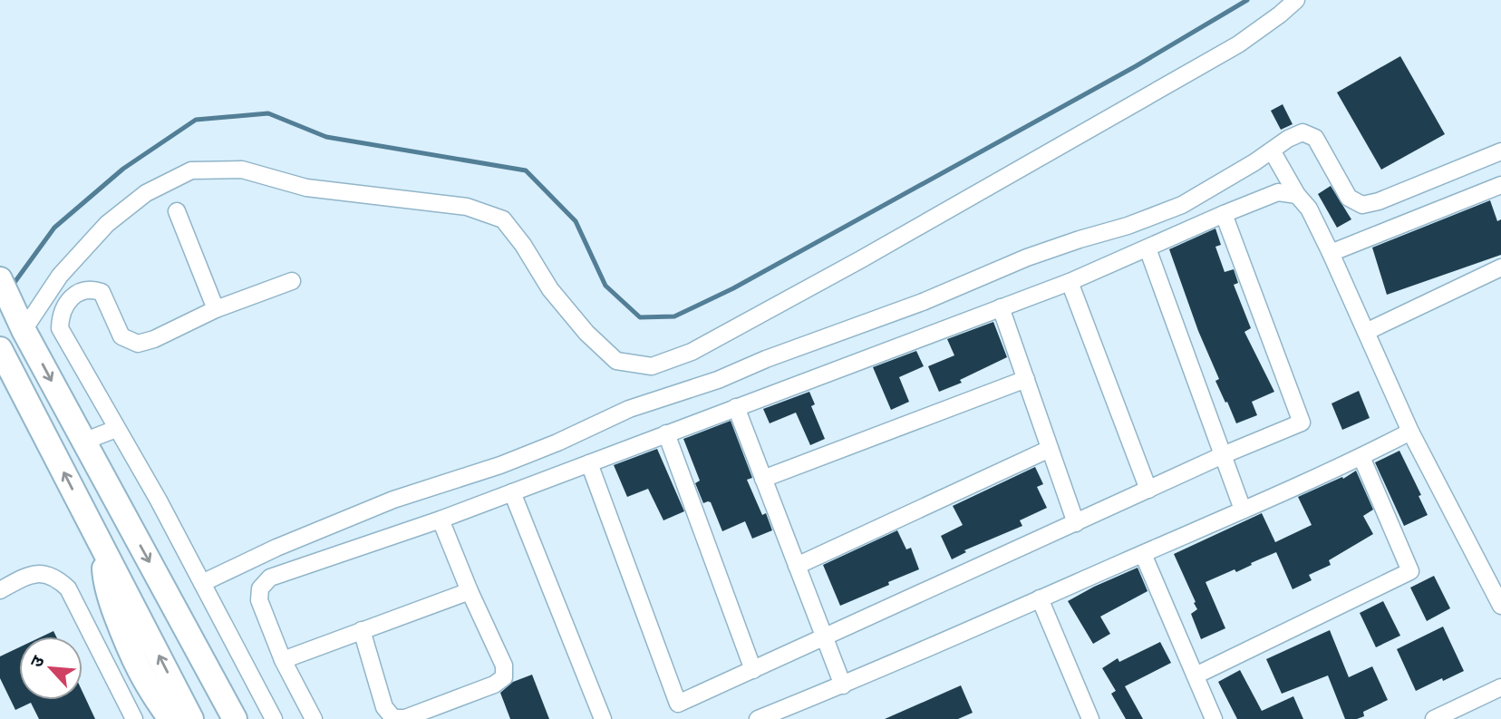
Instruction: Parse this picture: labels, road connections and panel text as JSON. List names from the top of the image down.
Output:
{
  "north": "top left"
}
